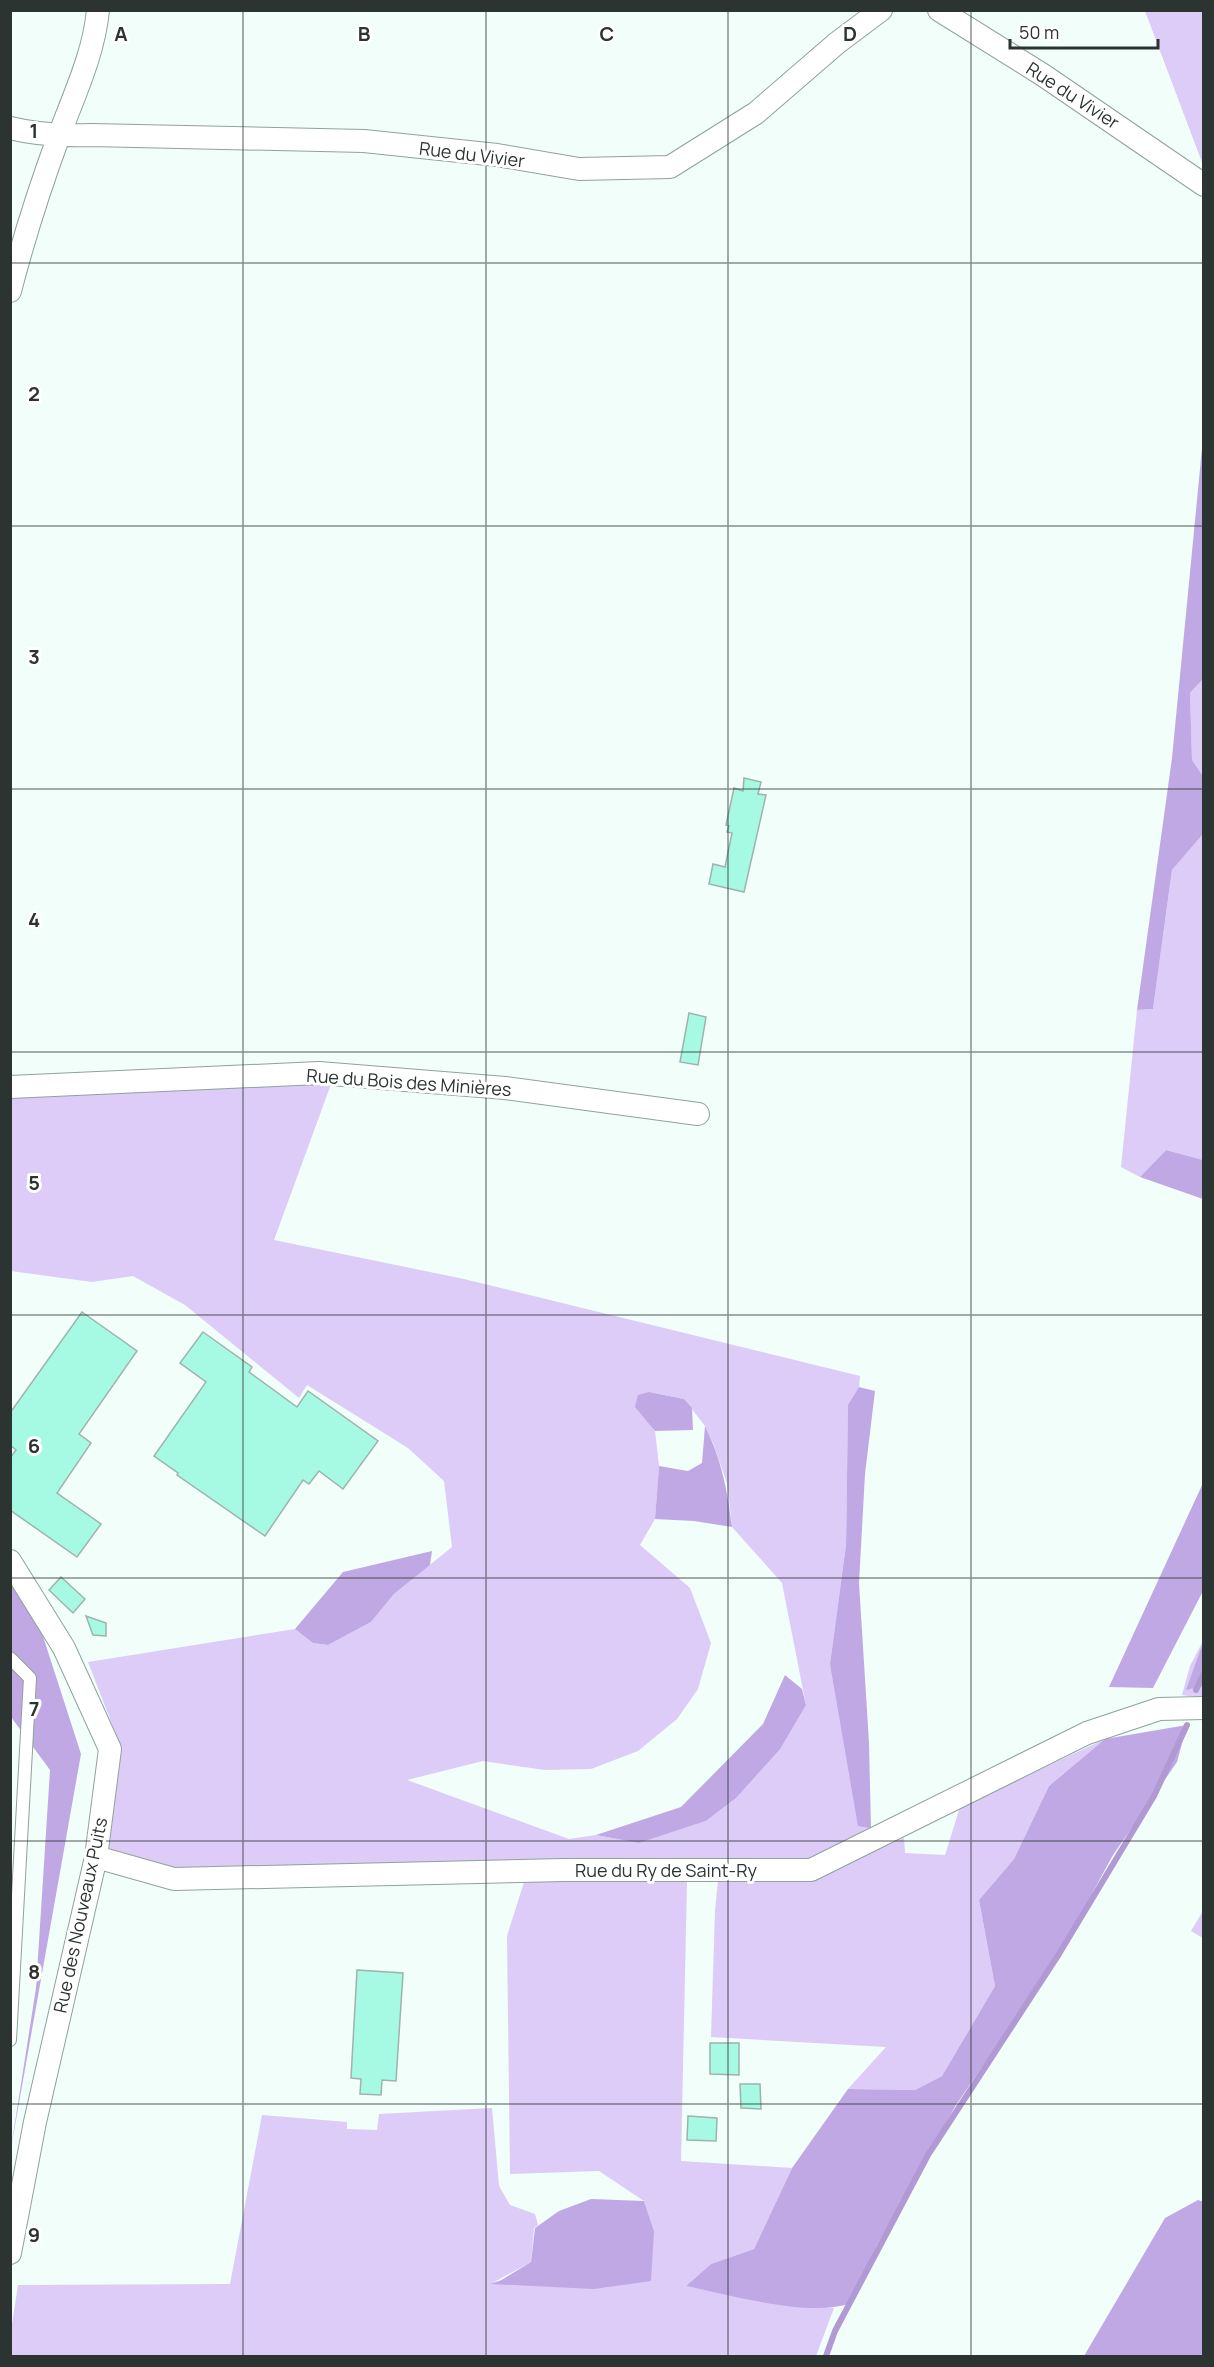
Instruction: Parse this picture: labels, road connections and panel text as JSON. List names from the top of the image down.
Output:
{
  "streets": {
    "street": [
      "Rue du Vivier",
      "Rue du Bois des Minières",
      "Rue du Ry de Saint-Ry",
      "Rue des Nouveaux Puits"
    ]
  },
  "crossings": [
    ["Rue du Ry de Saint-Ry", "Rue des Nouveaux Puits"]
  ],
  "scale_bar": "50 m",
  "grid": {
    "columns": [
      "A",
      "B",
      "C",
      "D"
    ],
    "rows": [
      "1",
      "2",
      "3",
      "4",
      "5",
      "6",
      "7",
      "8",
      "9"
    ]
  }
}
